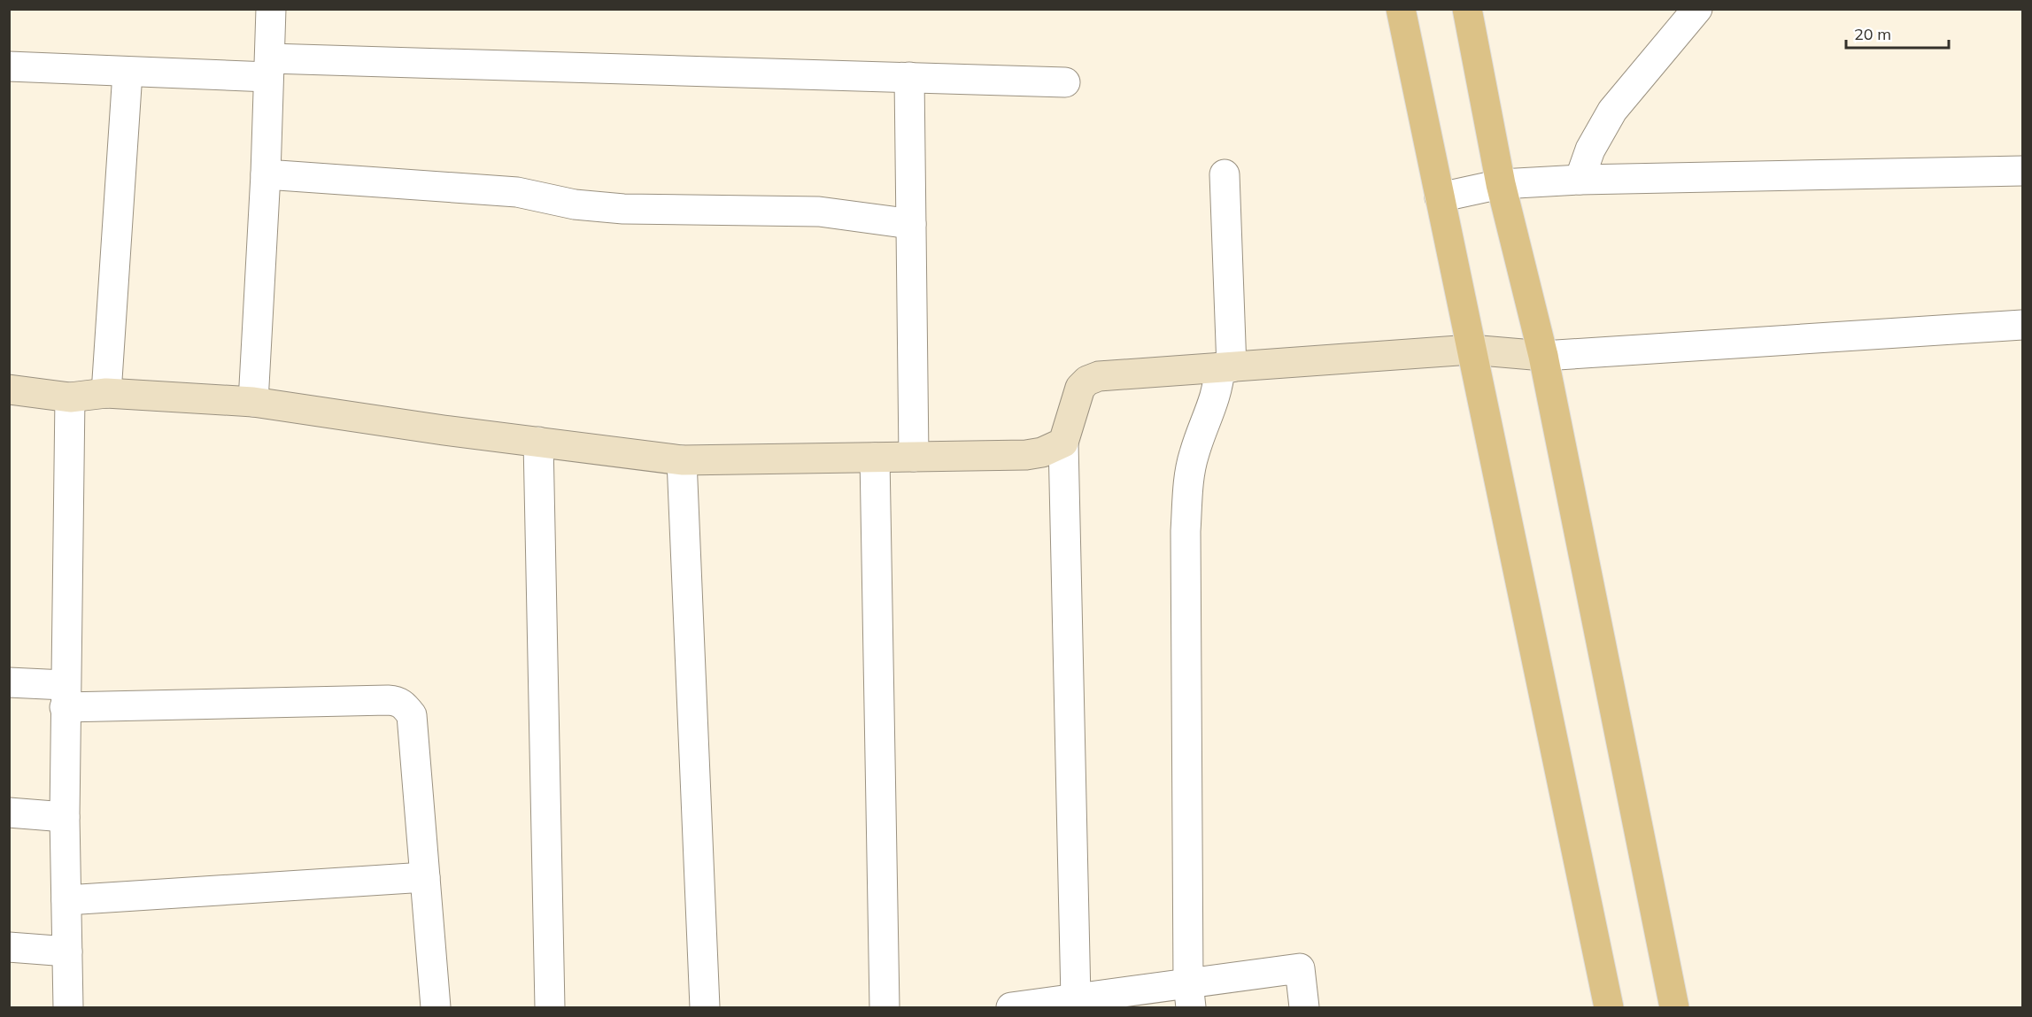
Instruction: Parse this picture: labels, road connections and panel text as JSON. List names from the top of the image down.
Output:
{
  "scale_bar": "20 m"
}
